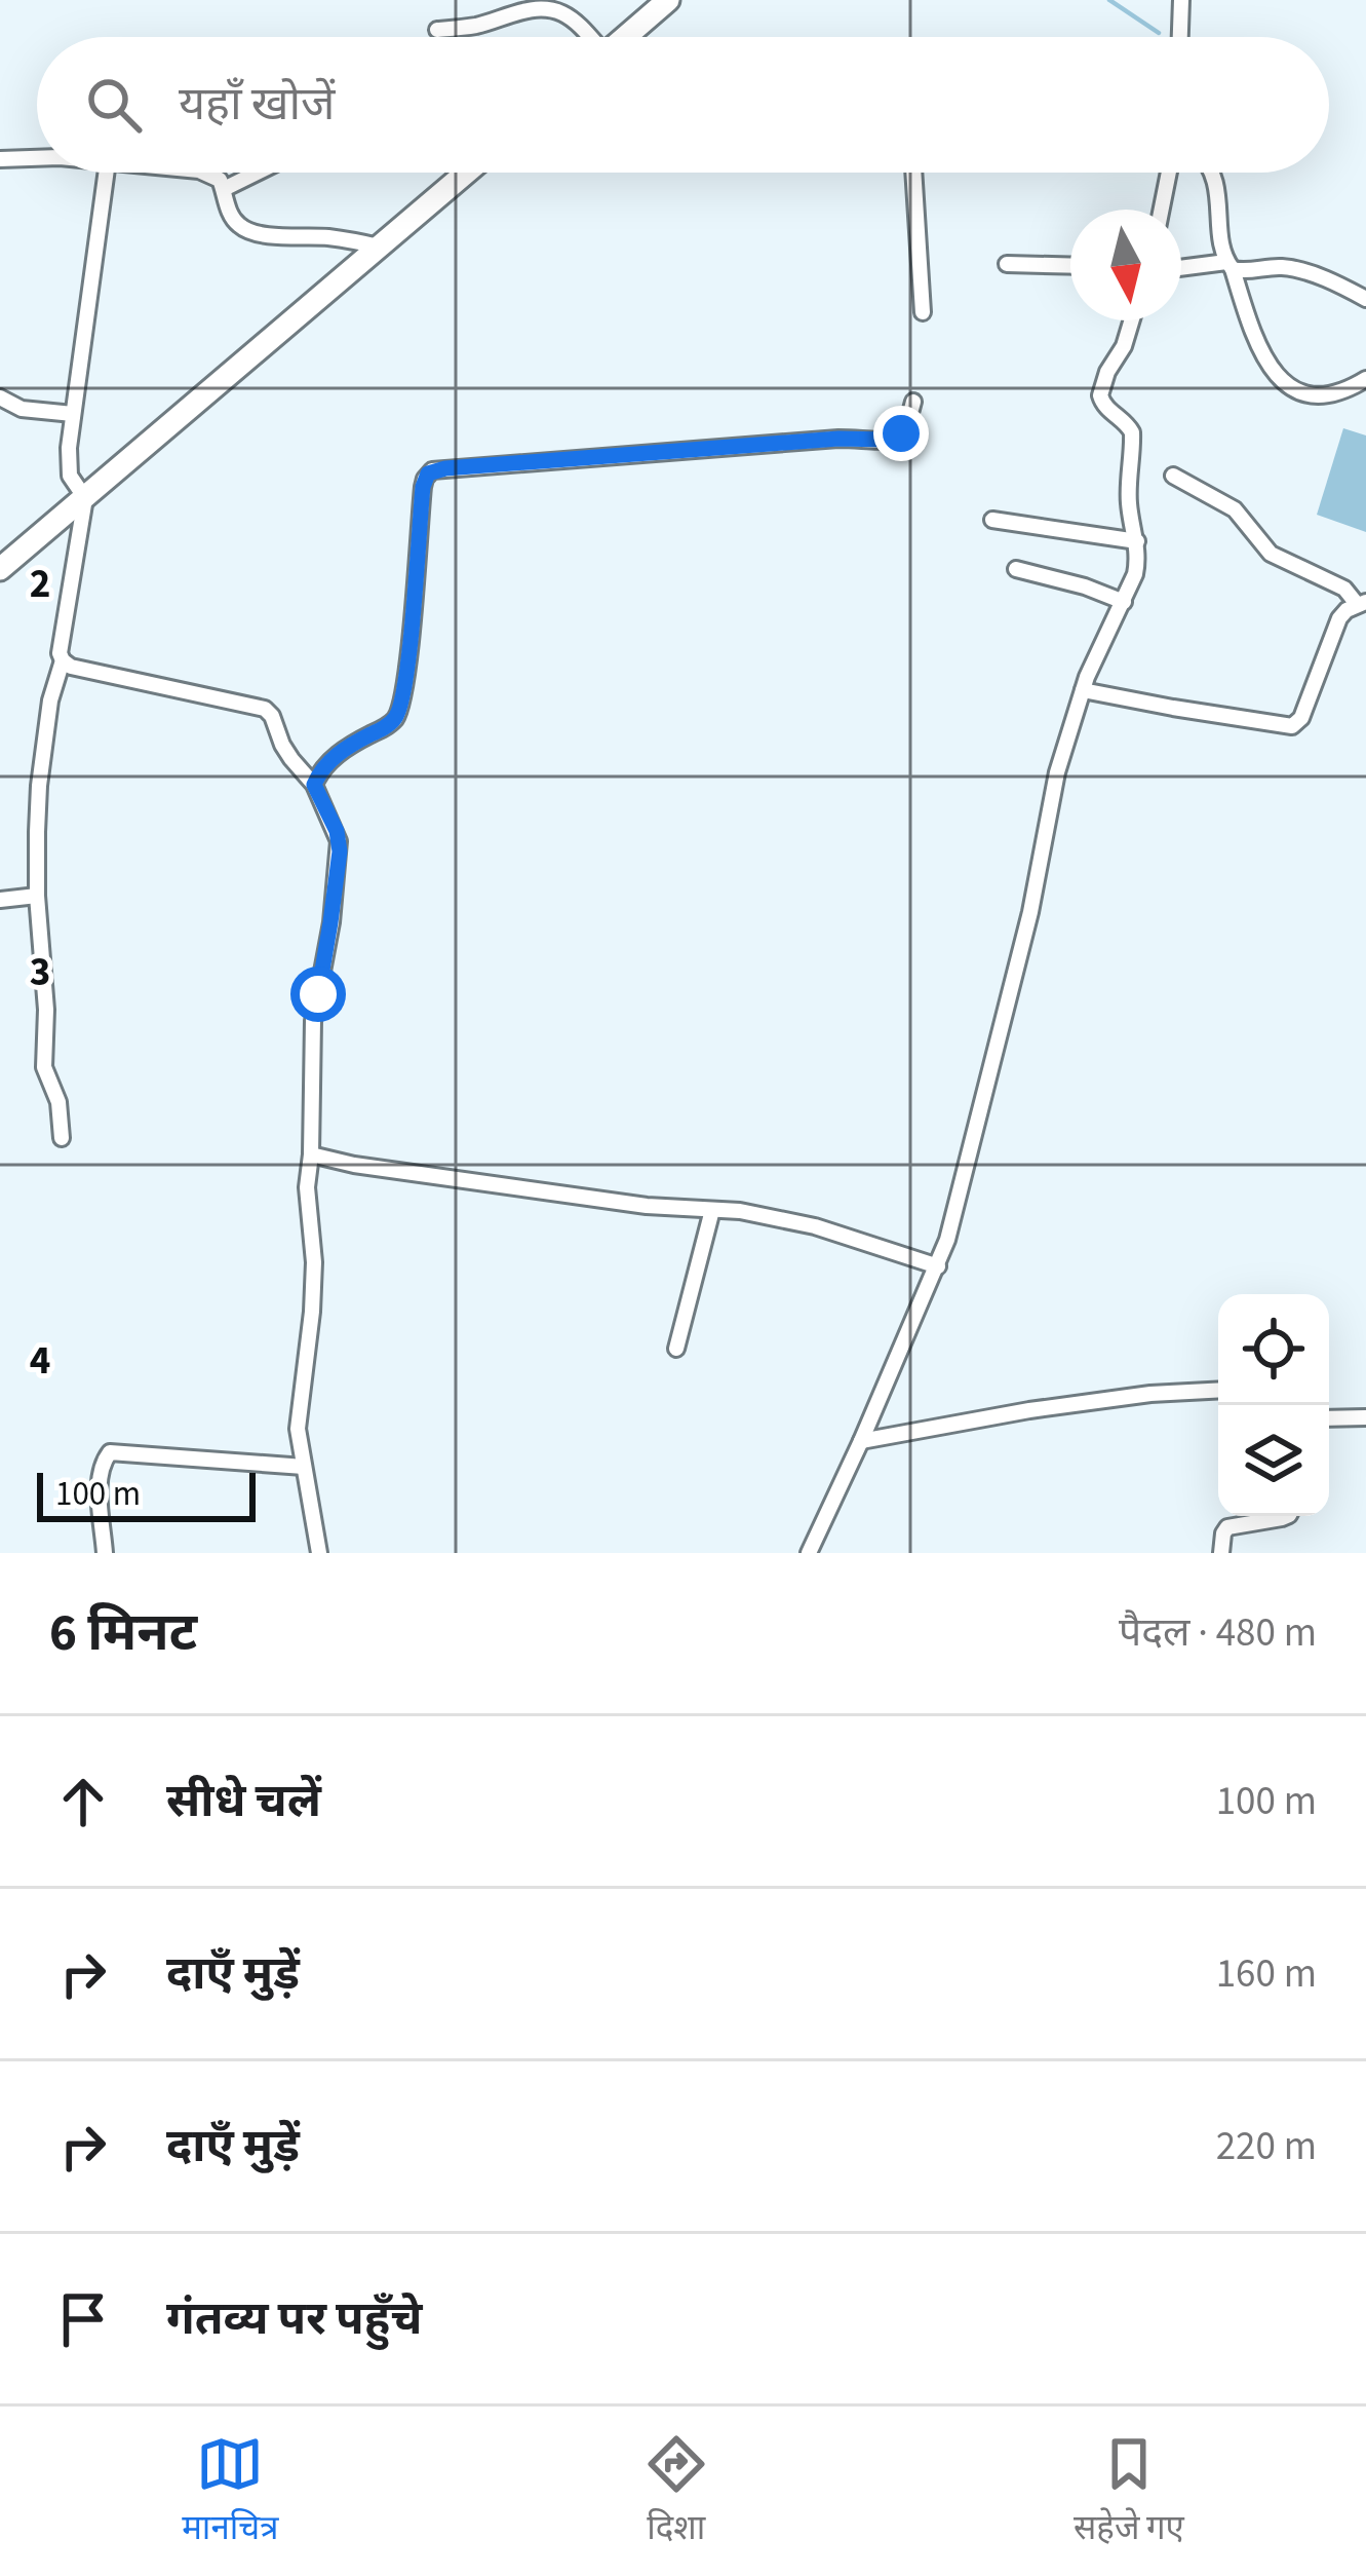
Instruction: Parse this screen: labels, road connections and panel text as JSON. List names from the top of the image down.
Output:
{
  "scale_bar": "100 m",
  "north": "bottom",
  "page": {
    "search": "यहाँ खोजें",
    "scale": "100 m",
    "heading": ["6 मिनट", "पैदल · 480 m"],
    "list": [
      ["सीधे चलें", "100 m"],
      ["दाएँ मुड़ें", "160 m"],
      ["दाएँ मुड़ें", "220 m"],
      "गंतव्य पर पहुँचे"
    ],
    "nav": ["मानचित्र", "दिशा", "सहेजे गए"]
  },
  "grid": {
    "rows": ["2", "3", "4"]
  }
}
